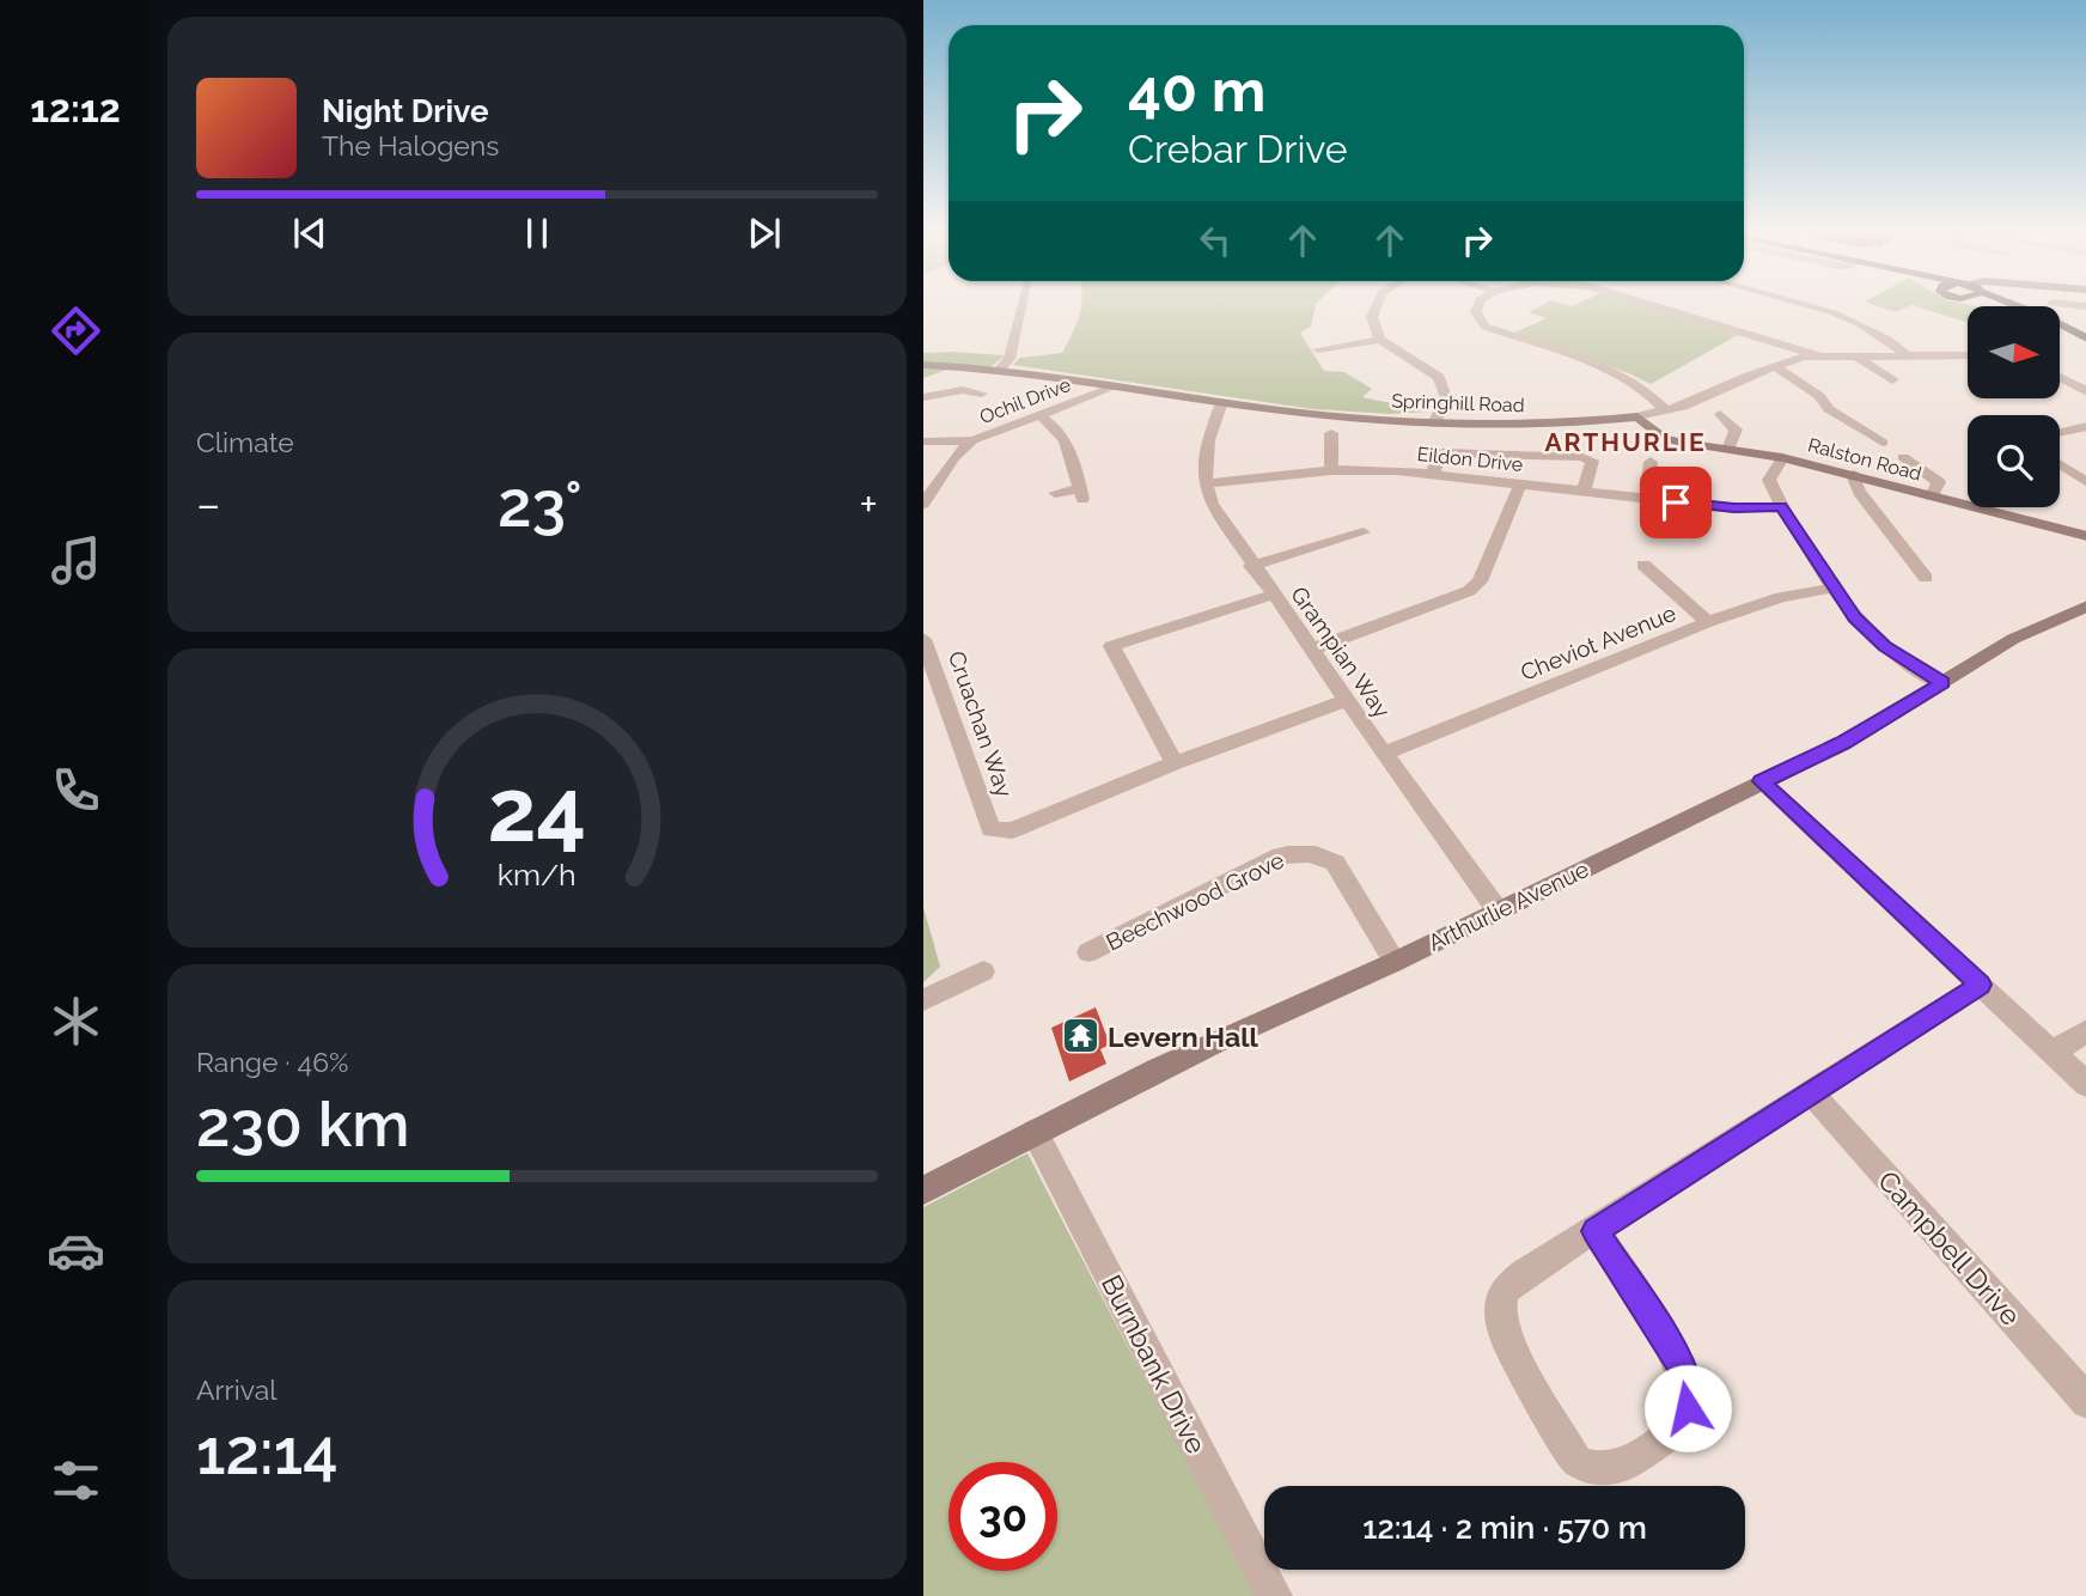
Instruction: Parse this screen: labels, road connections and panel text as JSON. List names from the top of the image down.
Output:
{
  "streets": {
    "street": [
      "Ochil Drive",
      "Springhill Road",
      "Eildon Drive",
      "Ralston Road",
      "Cheviot Avenue",
      "Grampian Way",
      "Cruachan Way",
      "Beechwood Grove",
      "Arthurlie Avenue",
      "Campbell Drive",
      "Burnbank Drive"
    ]
  },
  "crossings": [
    ["Ochil Drive", "Springhill Road"],
    ["Springhill Road", "Ralston Road"],
    ["Eildon Drive", "Grampian Way"],
    ["Cheviot Avenue", "Grampian Way"],
    ["Grampian Way", "Arthurlie Avenue"],
    ["Beechwood Grove", "Arthurlie Avenue"],
    ["Arthurlie Avenue", "Burnbank Drive"]
  ],
  "districts": ["ARTHURLIE"],
  "places": {
    "temple": ["Levern Hall"]
  },
  "north": "right",
  "page": {
    "tabs": "12:12",
    "turn": ["40 m", "Crebar Drive"],
    "song": ["Night Drive", "The Halogens"],
    "tile": [
      "Climate",
      ["Range · 46%", "230 km"],
      ["Arrival", "12:14"]
    ],
    "heat": ["−", "23°", "+"],
    "limit": "30",
    "trip": "12:14 · 2 min · 570 m",
    "gauge": ["24", "km/h"]
  }
}
